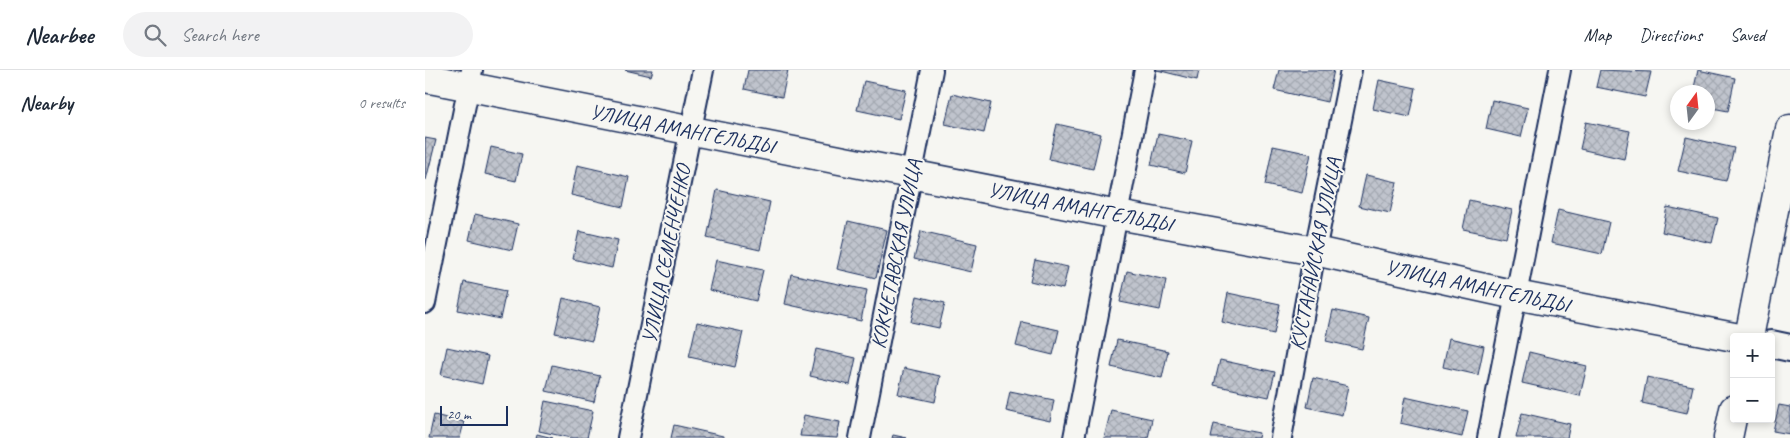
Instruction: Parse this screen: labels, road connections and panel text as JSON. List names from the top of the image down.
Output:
{
  "streets": {
    "main road": ["УЛИЦА АМАНГЕЛЬДЫ"],
    "street": ["УЛИЦА СЕМЕНЧЕНКО", "КОКЧЕТАВСКАЯ УЛИЦА", "КУСТАНАЙСКАЯ УЛИЦА"]
  },
  "crossings": [
    ["УЛИЦА АМАНГЕЛЬДЫ", "УЛИЦА СЕМЕНЧЕНКО"],
    ["УЛИЦА АМАНГЕЛЬДЫ", "КОКЧЕТАВСКАЯ УЛИЦА"],
    ["УЛИЦА АМАНГЕЛЬДЫ", "КУСТАНАЙСКАЯ УЛИЦА"]
  ],
  "scale_bar": "20 m",
  "north": "top",
  "page": {
    "header": "Nearbee",
    "search": "Search here",
    "nav": ["Map", "Directions", "Saved"],
    "heading": ["Nearby", "0 results"],
    "map_buttons": ["+", "−"],
    "scale": "20 m"
  }
}
